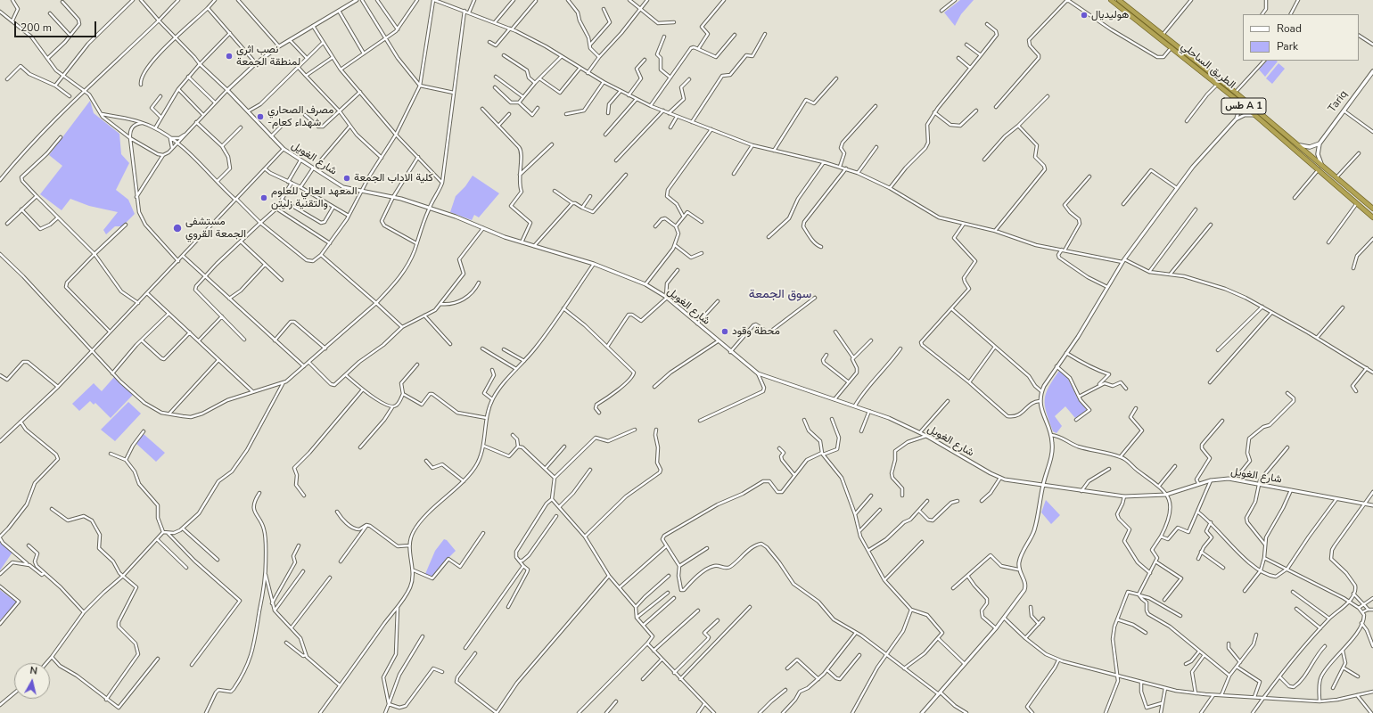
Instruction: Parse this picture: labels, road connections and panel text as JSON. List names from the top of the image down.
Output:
{
  "streets": {
    "highway": ["الطريق الساحلي", "طس A 1"],
    "main road": ["Tariq"],
    "street": ["شارع الغويل"]
  },
  "districts": ["سوق الجمعة"],
  "places": [
    "هوليديال",
    "نصب اثري لمنطقة الجمعة",
    "مصرف الصحاري -شهداء كعام",
    "كلية اﻻداب الجمعة",
    "المعهد العالي للعلوم والتقنية زليتن",
    "مستشفى الجمعة القروي",
    "محطة وقود"
  ],
  "legend": ["Road", "Park"],
  "scale_bar": "200 m",
  "north": "top"
}
